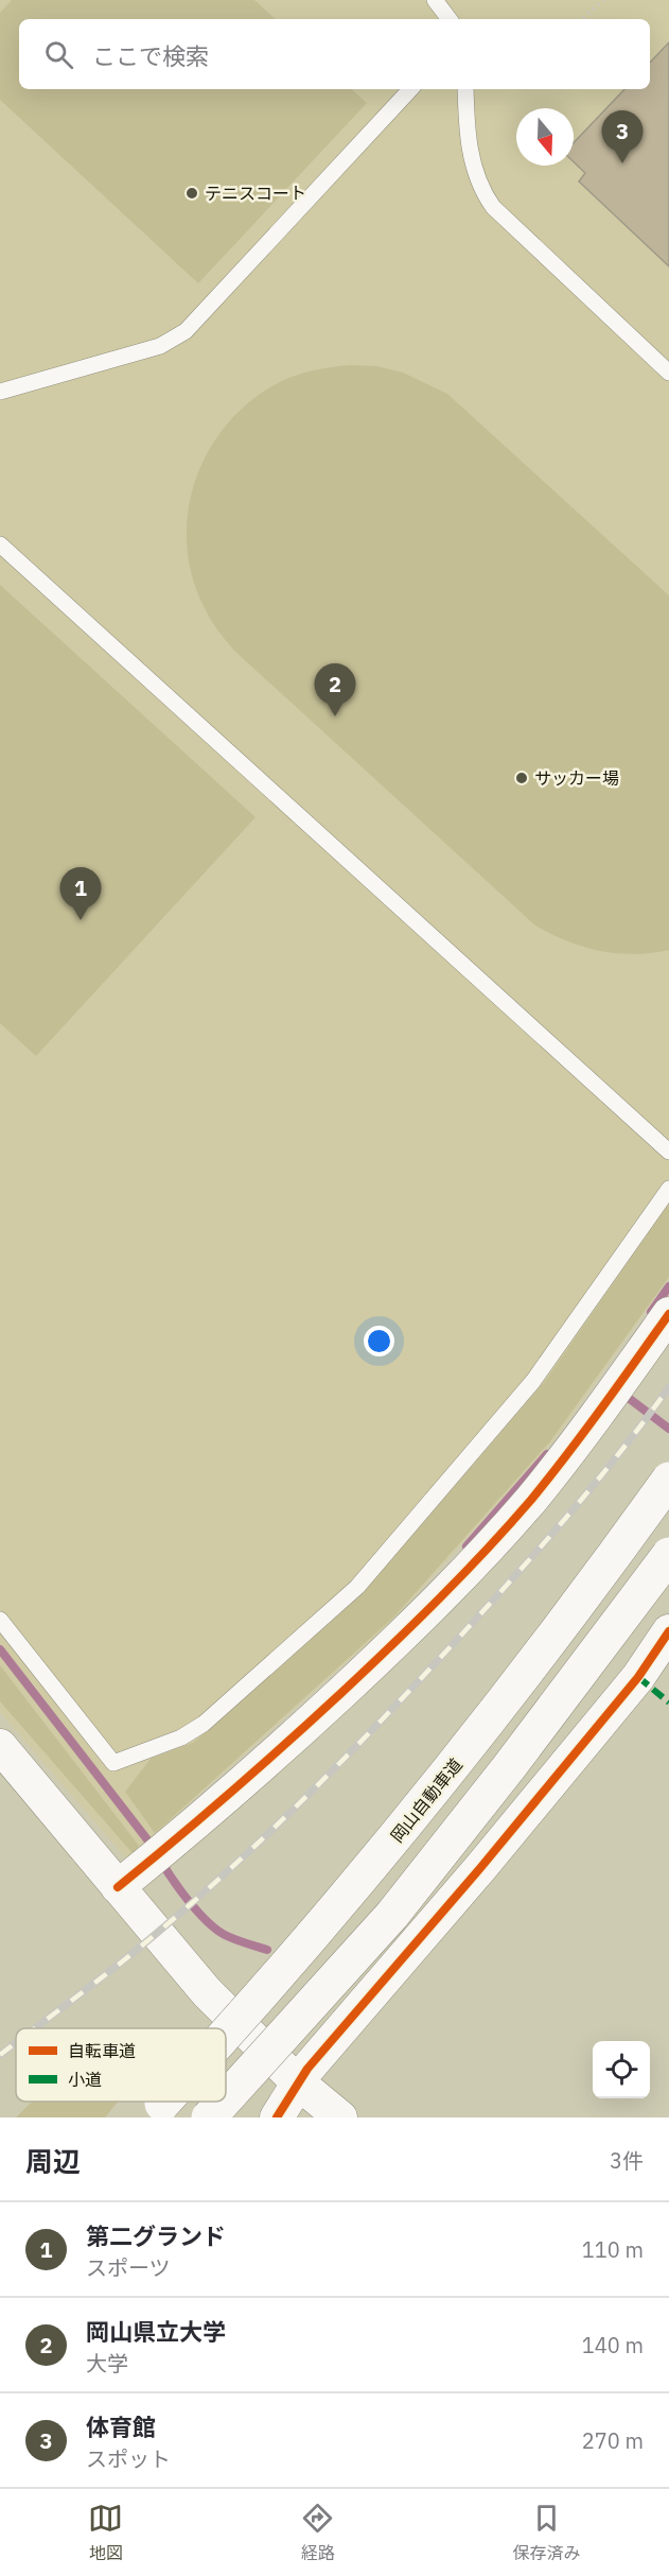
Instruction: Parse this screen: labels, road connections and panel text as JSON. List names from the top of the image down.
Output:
{
  "streets": {
    "highway": ["岡山自動車道"]
  },
  "places": ["テニスコート", "サッカー場"],
  "legend": ["自転車道", "小道"],
  "north": "bottom",
  "page": {
    "search": "ここで検索",
    "pins": ["3", "2", "1"],
    "heading": ["周辺", "3件"],
    "list": [
      {
        "mark": "1",
        "name": "第二グランド",
        "note": "スポーツ",
        "value": "110 m"
      },
      {
        "mark": "2",
        "name": "岡山県立大学",
        "note": "大学",
        "value": "140 m"
      },
      {
        "mark": "3",
        "name": "体育館",
        "note": "スポット",
        "value": "270 m"
      }
    ],
    "nav": ["地図", "経路", "保存済み"]
  }
}
